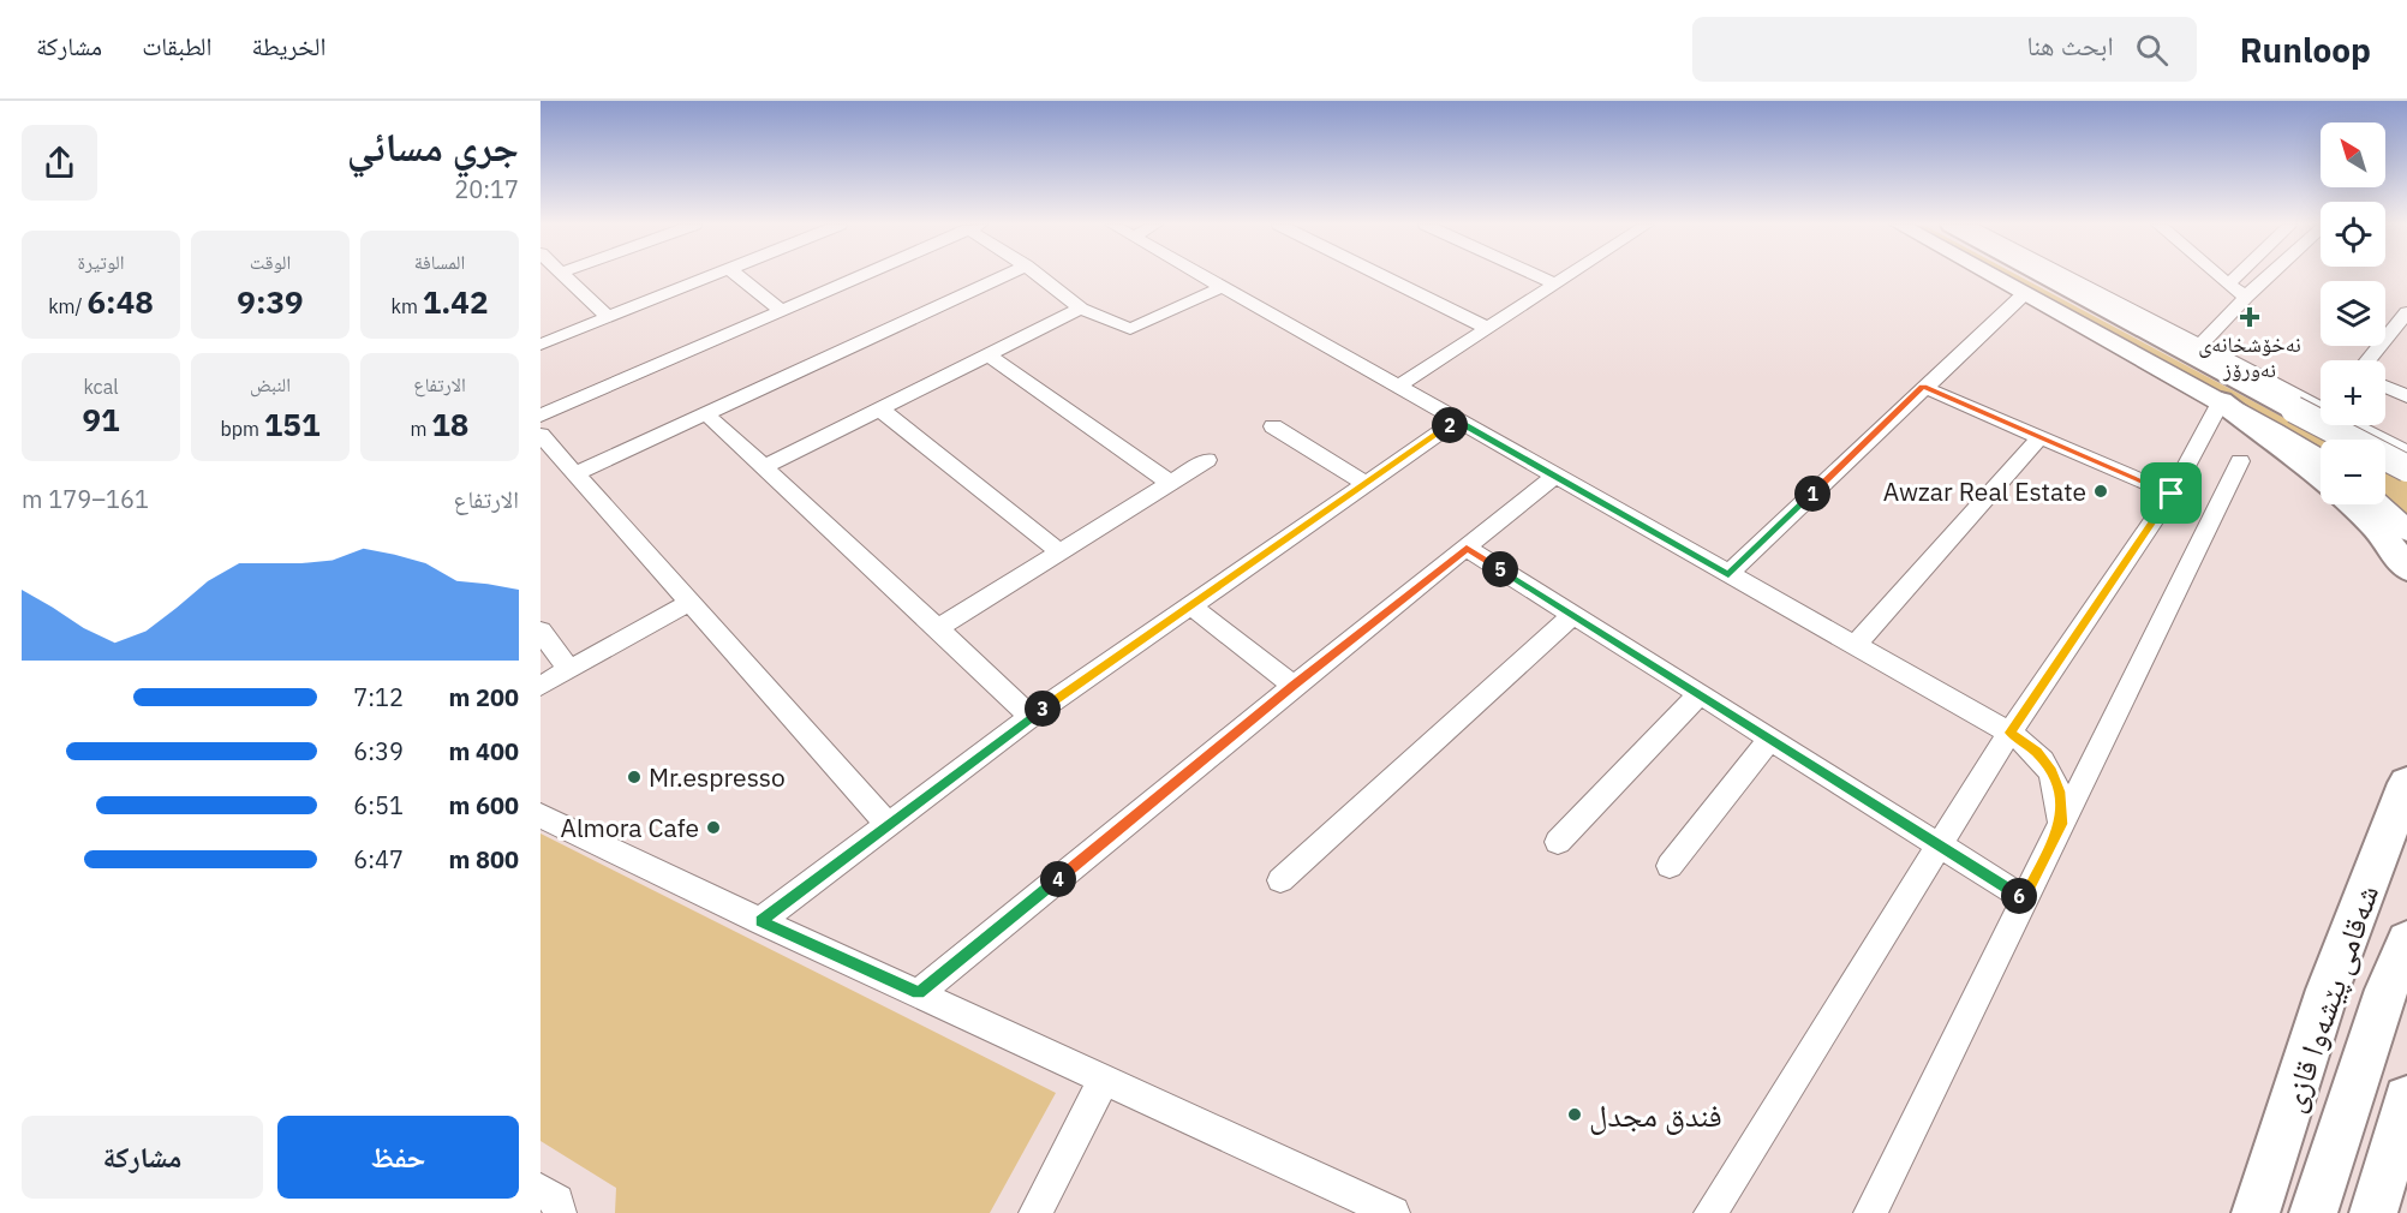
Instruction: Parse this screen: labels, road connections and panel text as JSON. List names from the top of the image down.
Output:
{
  "streets": {
    "highway": ["شەقامی پێشەوا قازی"]
  },
  "places": {
    "health": ["نەخۆشخانەی نەورۆز"],
    "other": [
      "Awzar Real Estate",
      "Mr.espresso",
      "Almora Cafe",
      "فندق مجدل"
    ]
  },
  "north": "top left",
  "page": {
    "header": "Runloop",
    "search": "ابحث هنا",
    "nav": ["الخريطة", "الطبقات", "مشاركة"],
    "heading": ["جري مسائي", "20:17"],
    "map_buttons": ["+", "−"],
    "stats": [
      ["المسافة", "1.42 km"],
      ["الوقت", "9:39"],
      ["الوتيرة", "6:48 /km"],
      ["الارتفاع", "18 m"],
      ["النبض", "151 bpm"],
      ["kcal", "91"]
    ],
    "pins": [
      "2",
      "1",
      "5",
      "3",
      "4",
      "6"
    ],
    "chart": ["الارتفاع", "161–179 m"],
    "list": [
      {
        "name": "200 m",
        "note": "7:12"
      },
      {
        "name": "400 m",
        "note": "6:39"
      },
      {
        "name": "600 m",
        "note": "6:51"
      },
      {
        "name": "800 m",
        "note": "6:47"
      }
    ],
    "buttons": ["حفظ", "مشاركة"]
  }
}
